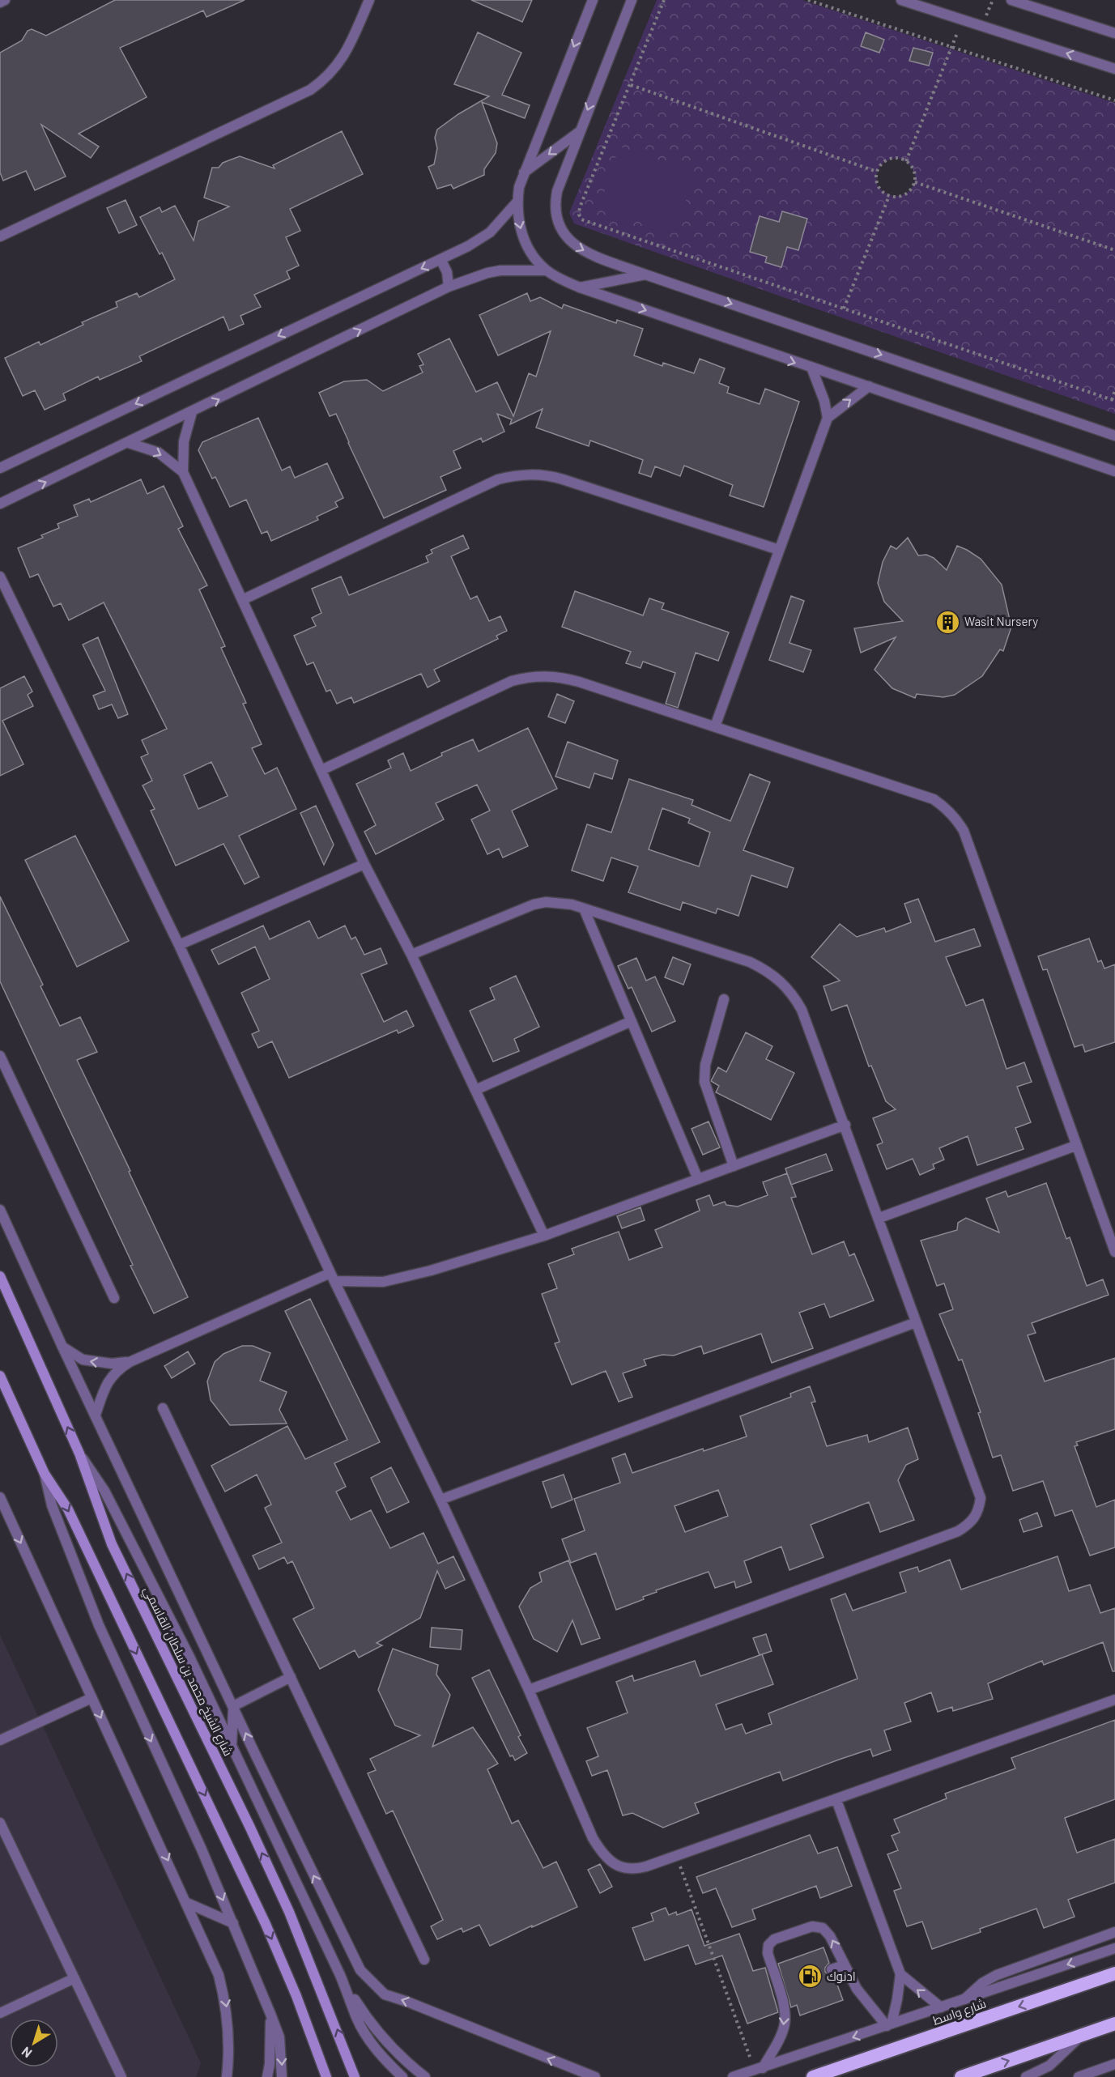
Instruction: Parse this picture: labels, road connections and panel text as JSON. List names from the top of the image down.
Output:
{
  "streets": {
    "highway": ["شارع واسط"],
    "main road": ["شارع الشيخ محمد بن سلطان القاسمي"]
  },
  "places": {
    "building": ["Wasit Nursery"],
    "fuel station": ["ادنوك"]
  },
  "north": "bottom left"
}
